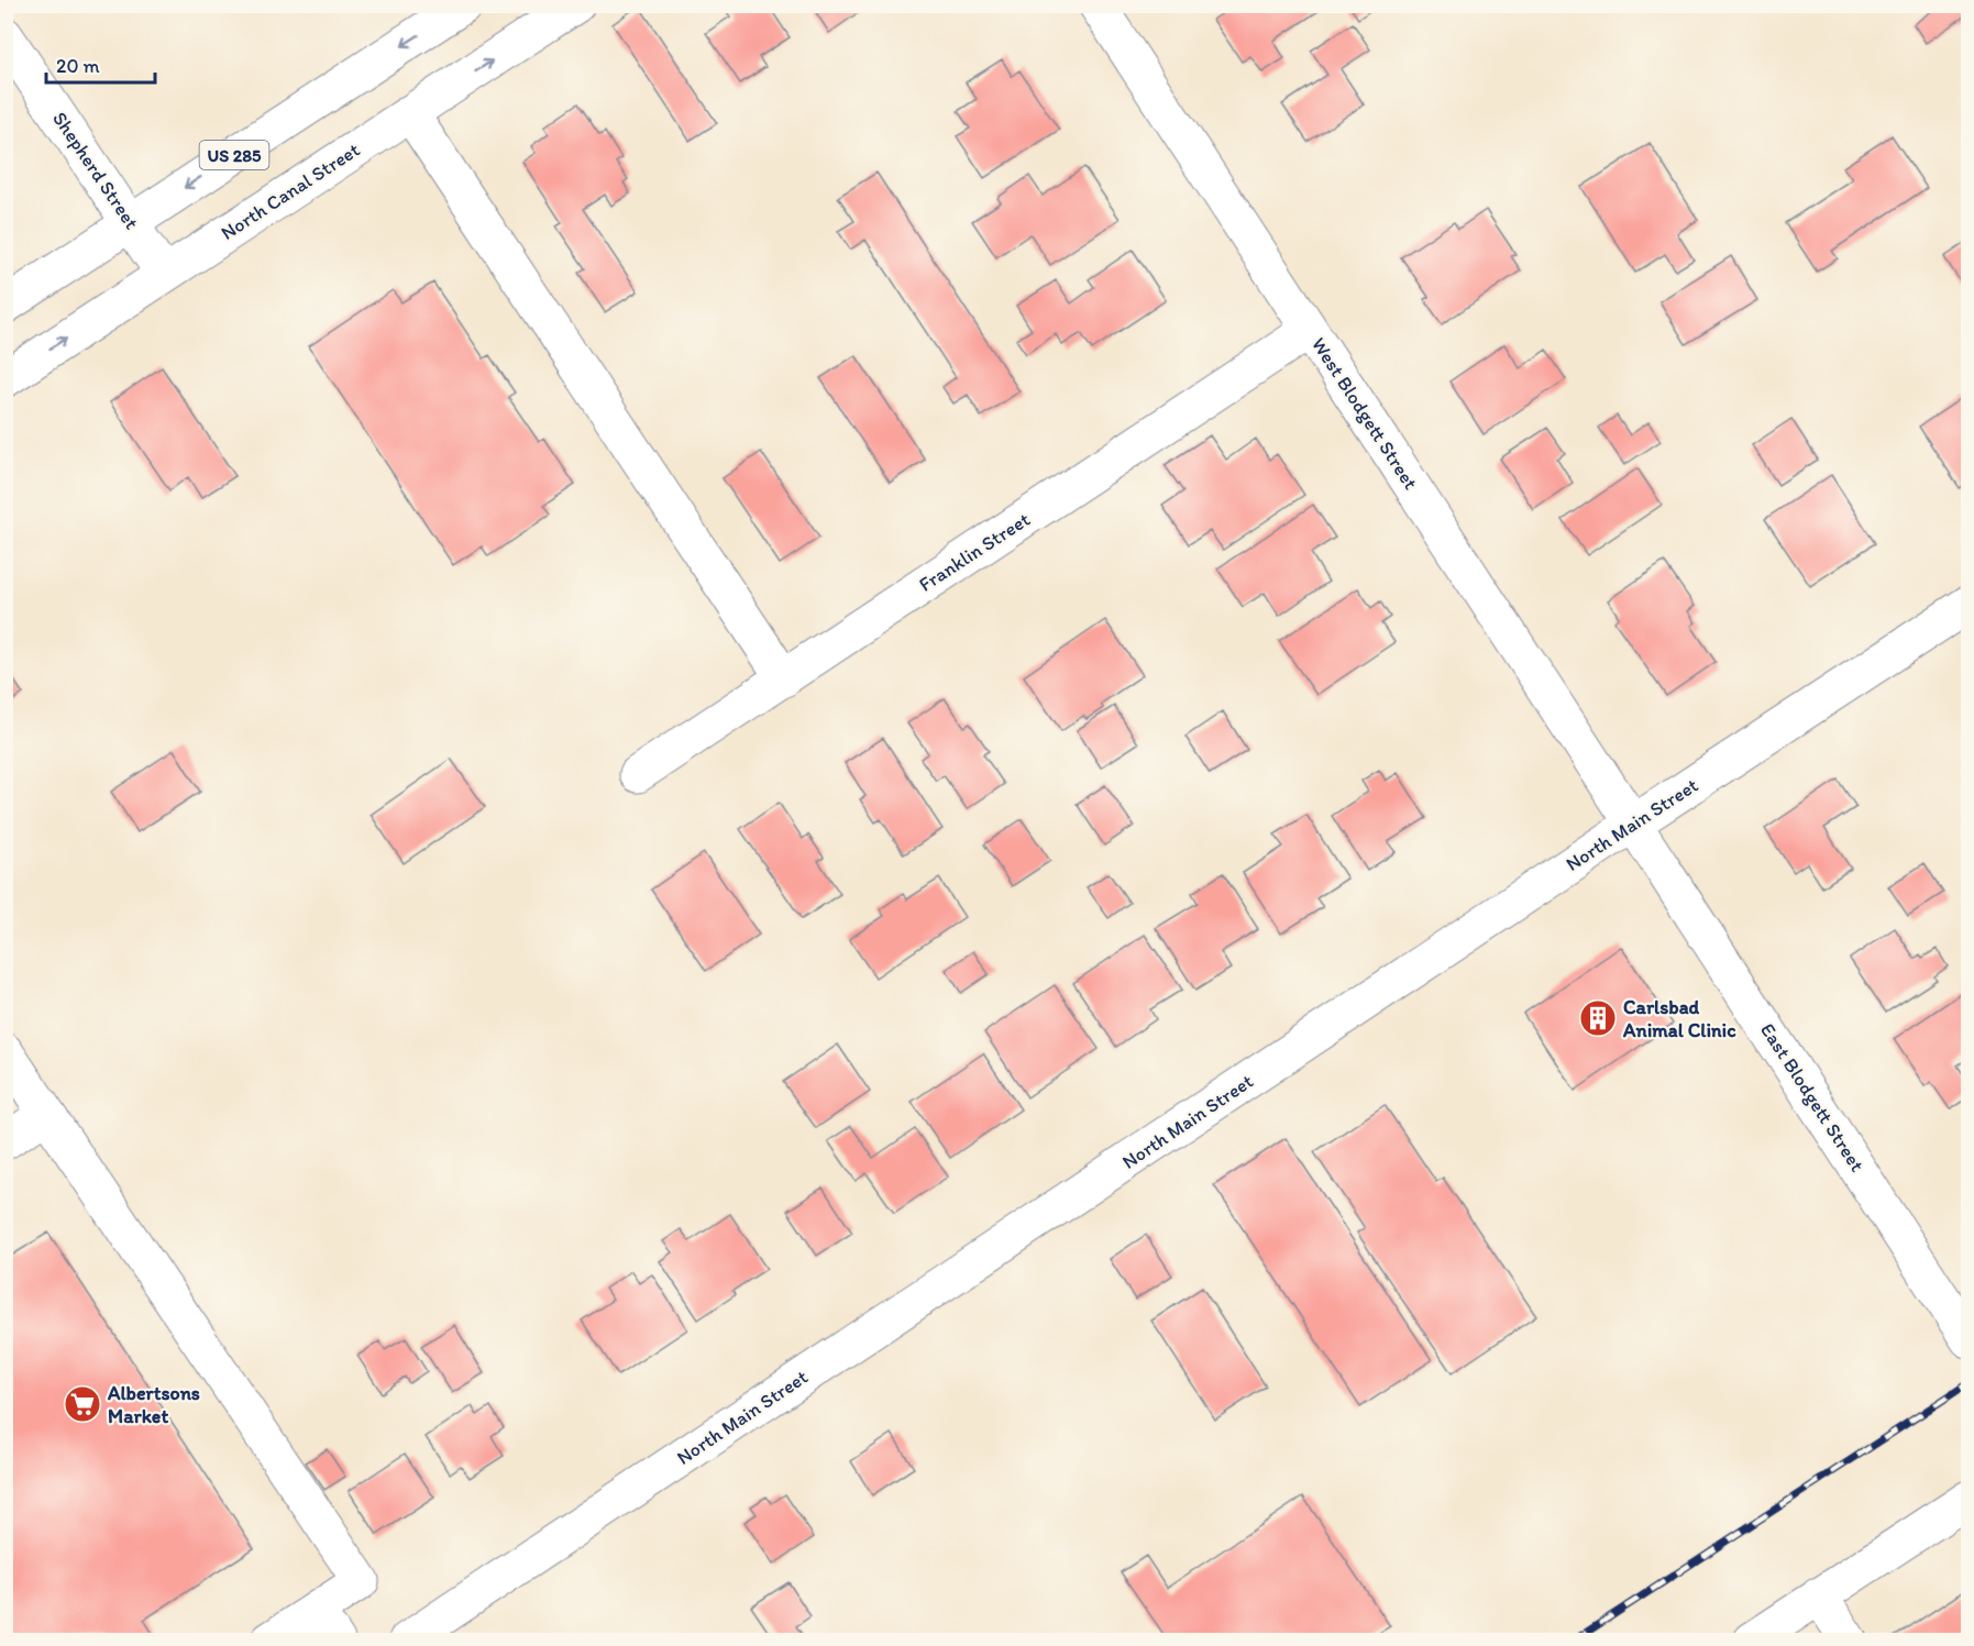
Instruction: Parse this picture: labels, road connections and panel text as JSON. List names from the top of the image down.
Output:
{
  "streets": {
    "main road": [
      "US 285",
      "Shepherd Street",
      "North Canal Street",
      "West Blodgett Street",
      "Franklin Street",
      "North Main Street",
      "East Blodgett Street"
    ]
  },
  "crossings": [
    ["US 285", "Shepherd Street"],
    ["Shepherd Street", "North Canal Street"],
    ["West Blodgett Street", "Franklin Street"],
    ["West Blodgett Street", "North Main Street"],
    ["West Blodgett Street", "East Blodgett Street"],
    ["North Main Street", "East Blodgett Street"]
  ],
  "places": {
    "building": ["Carlsbad Animal Clinic"],
    "supermarket": ["Albertsons Market"]
  },
  "scale_bar": "20 m"
}
